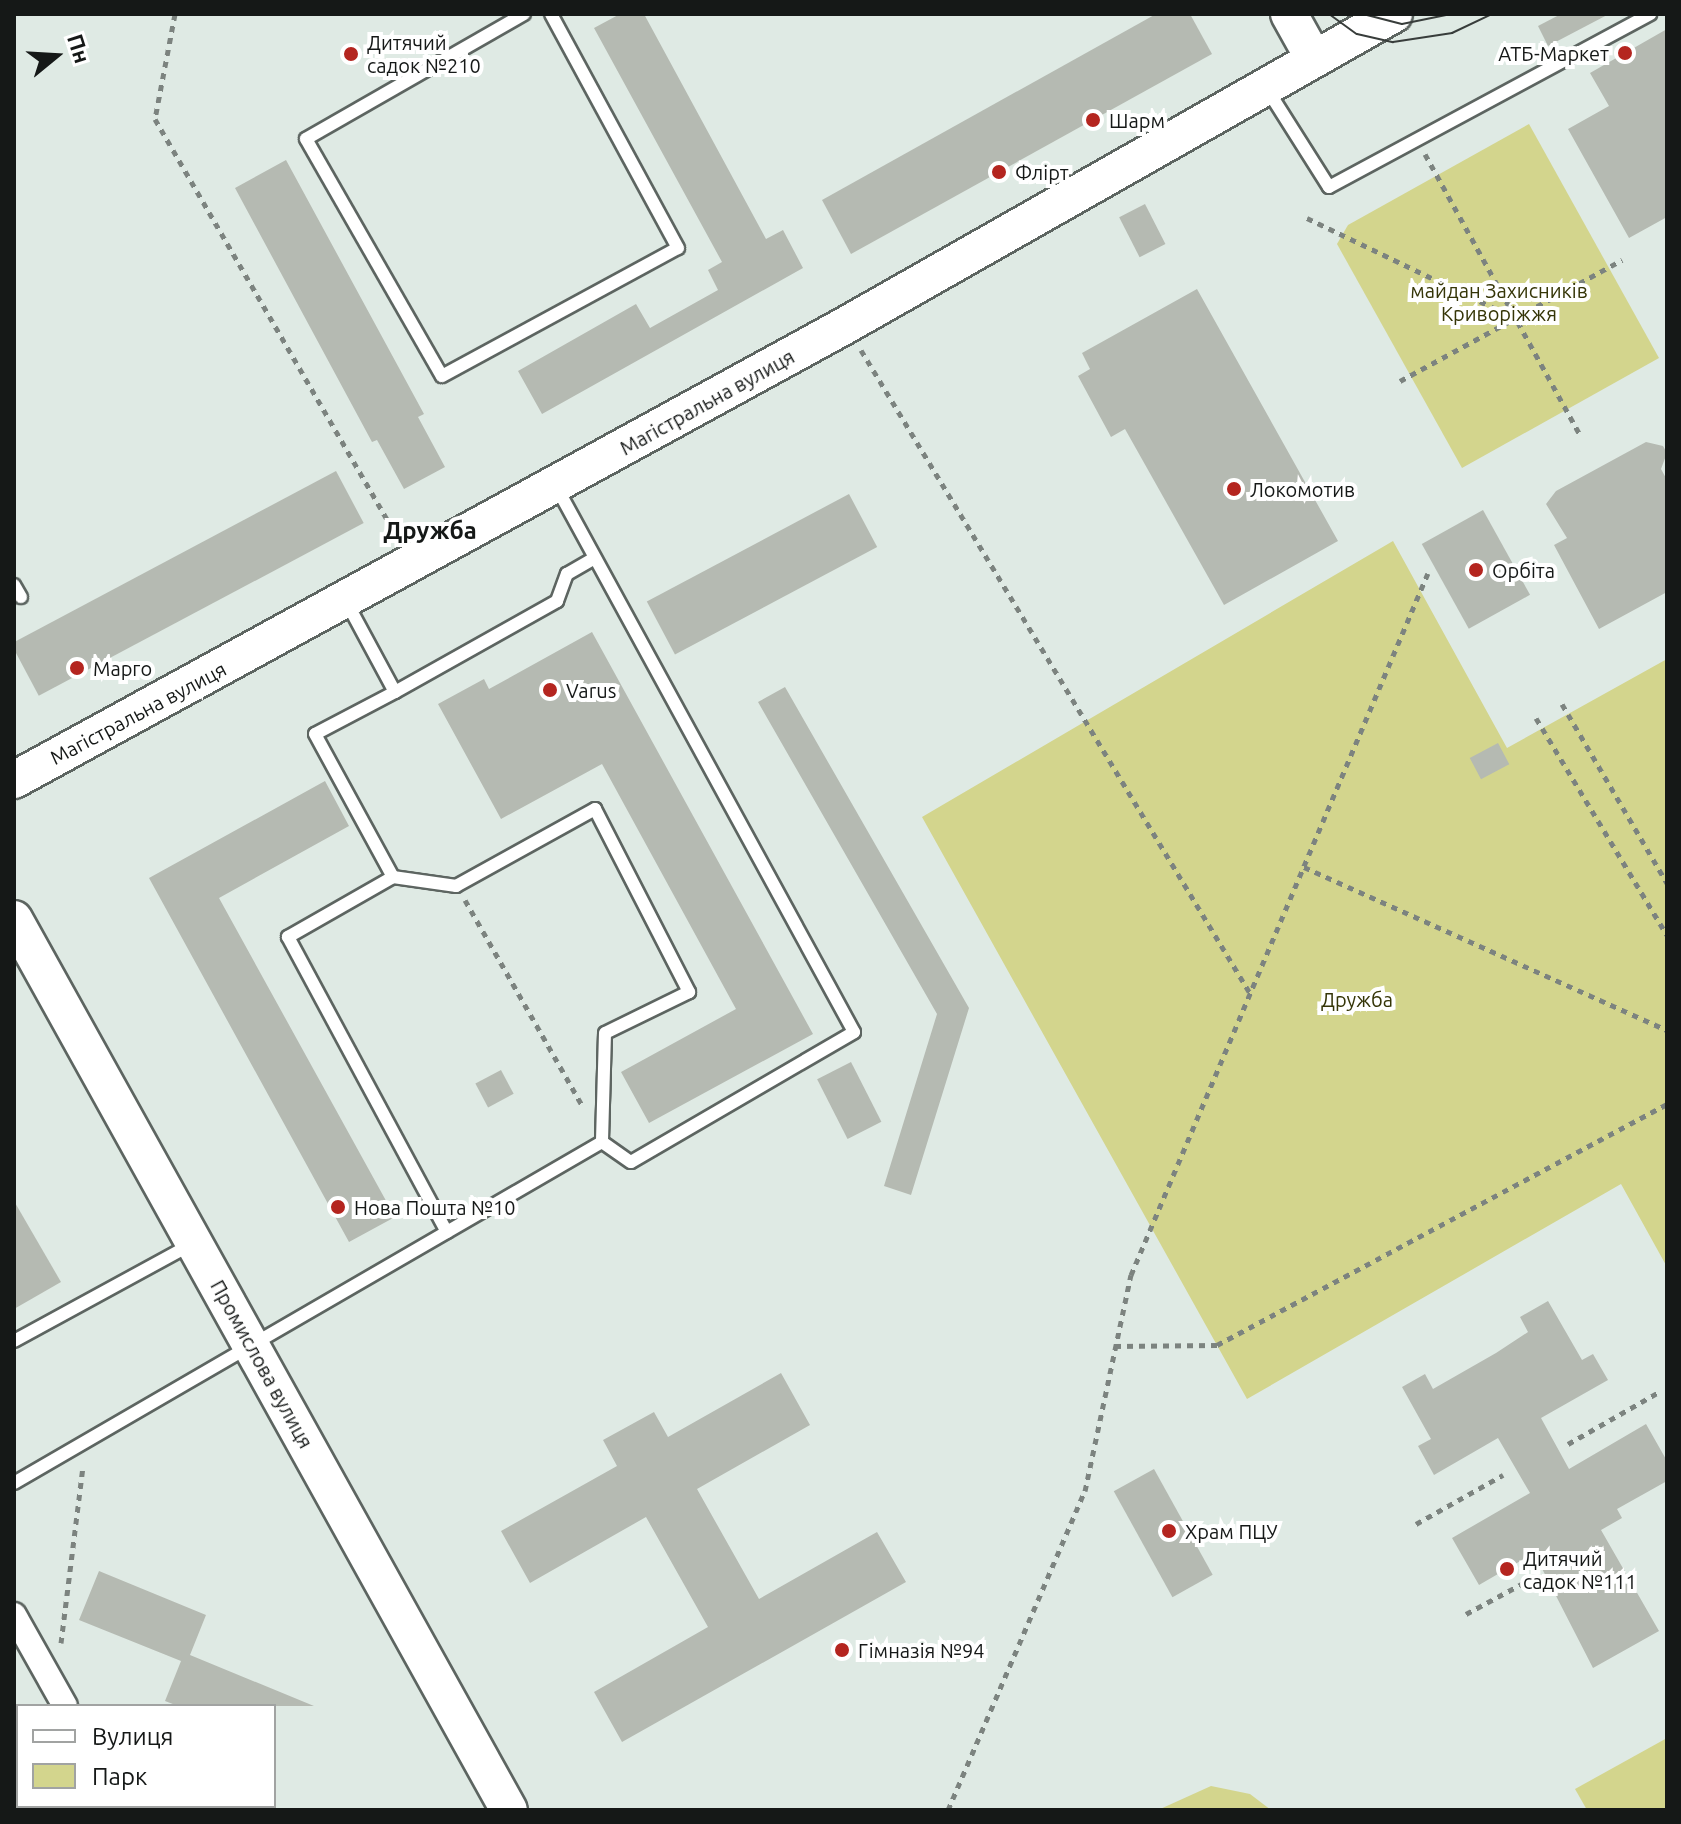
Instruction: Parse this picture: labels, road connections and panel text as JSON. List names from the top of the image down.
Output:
{
  "streets": {
    "street": ["Магістральна вулиця", "Промислова вулиця"]
  },
  "districts": ["Дружба"],
  "parks": ["майдан Захисників Криворіжжя", "Дружба"],
  "places": [
    "АТБ-Маркет",
    "Дитячий садок №210",
    "Шарм",
    "Флірт",
    "Локомотив",
    "Орбіта",
    "Марго",
    "Varus",
    "Нова Пошта №10",
    "Храм ПЦУ",
    "Дитячий садок №111",
    "Гімназія №94"
  ],
  "legend": ["Вулиця", "Парк"],
  "north": "right"
}
